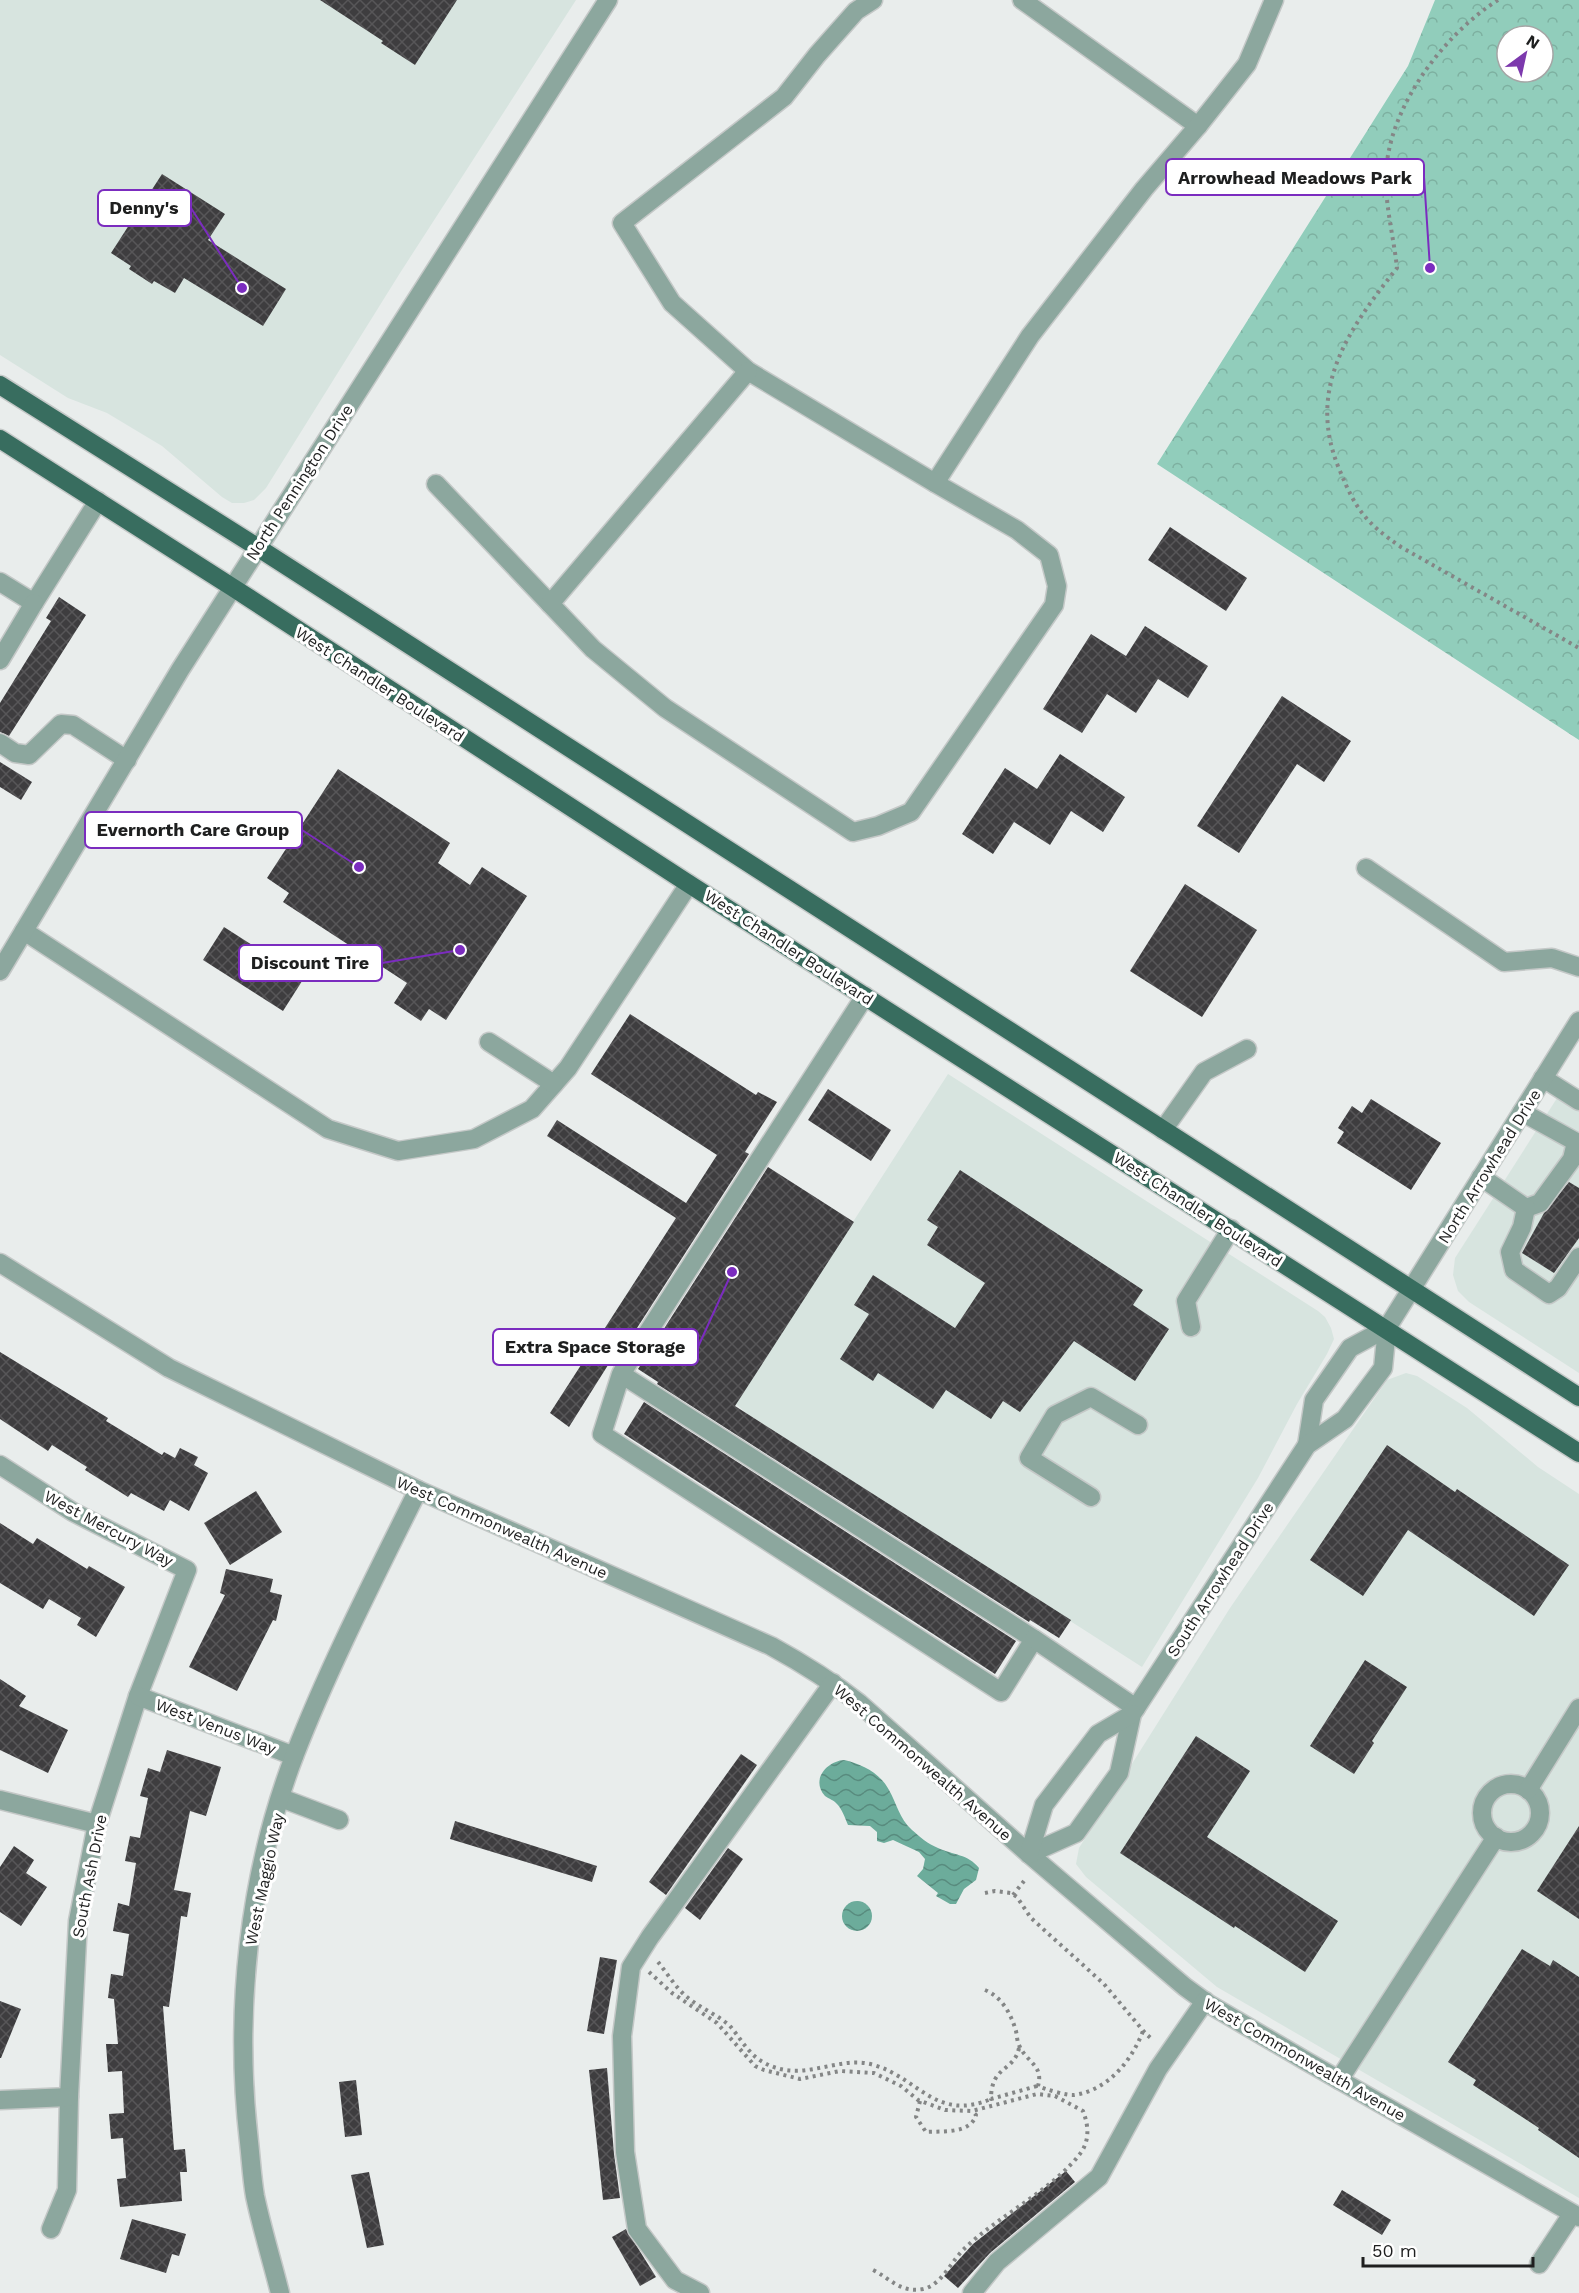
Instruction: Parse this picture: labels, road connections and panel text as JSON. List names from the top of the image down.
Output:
{
  "streets": {
    "main road": ["West Chandler Boulevard"],
    "street": [
      "North Pennington Drive",
      "North Arrowhead Drive",
      "West Commonwealth Avenue",
      "West Mercury Way",
      "South Arrowhead Drive",
      "West Venus Way",
      "South Ash Drive",
      "West Maggio Way"
    ]
  },
  "crossings": [
    ["North Pennington Drive", "West Chandler Boulevard"],
    ["West Chandler Boulevard", "South Arrowhead Drive"],
    ["North Arrowhead Drive", "South Arrowhead Drive"],
    ["West Commonwealth Avenue", "South Arrowhead Drive"],
    ["West Commonwealth Avenue", "West Maggio Way"],
    ["West Mercury Way", "South Ash Drive"],
    ["West Venus Way", "South Ash Drive"],
    ["West Venus Way", "West Maggio Way"]
  ],
  "places": [
    "Arrowhead Meadows Park",
    "Denny's",
    "Evernorth Care Group",
    "Discount Tire",
    "Extra Space Storage"
  ],
  "scale_bar": "50 m",
  "north": "top right"
}
